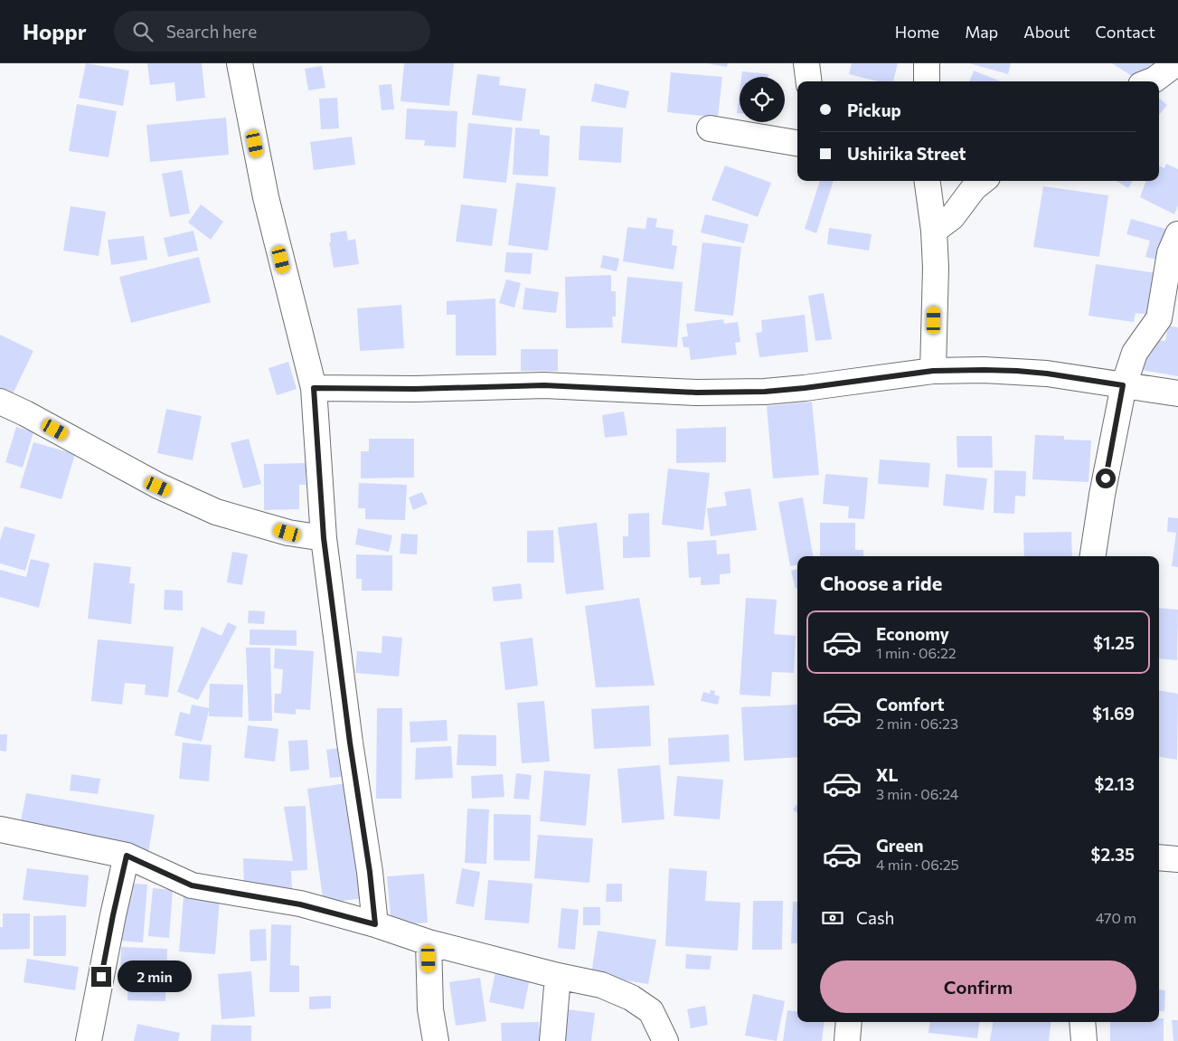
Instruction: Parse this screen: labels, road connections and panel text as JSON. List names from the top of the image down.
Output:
{
  "page": {
    "header": "Hoppr",
    "search": "Search here",
    "nav": [
      "Home",
      "Map",
      "About",
      "Contact"
    ],
    "banner": ["Pickup", "Ushirika Street"],
    "heading": "Choose a ride",
    "list": [
      {
        "name": "Economy",
        "note": "1 min · 06:22",
        "value": "$1.25"
      },
      {
        "name": "Comfort",
        "note": "2 min · 06:23",
        "value": "$1.69"
      },
      {
        "name": "XL",
        "note": "3 min · 06:24",
        "value": "$2.13"
      },
      {
        "name": "Green",
        "note": "4 min · 06:25",
        "value": "$2.35"
      }
    ],
    "pay": ["Cash", "470 m"],
    "buttons": "Confirm",
    "bubble": "2 min"
  }
}
